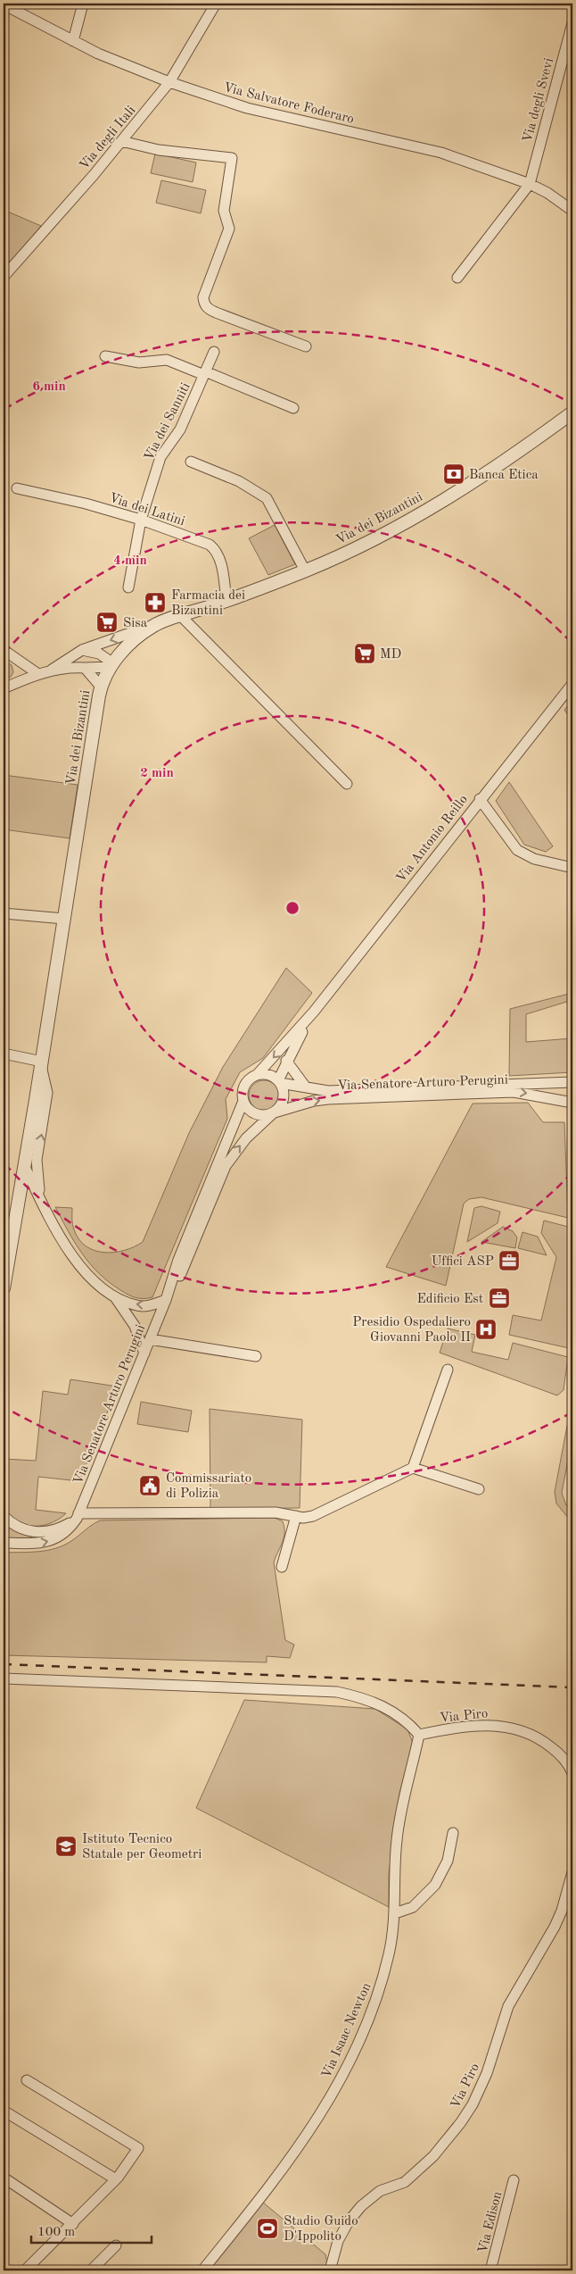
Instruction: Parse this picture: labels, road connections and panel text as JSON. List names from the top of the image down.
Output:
{
  "streets": {
    "street": [
      "Via degli Svevi",
      "Via Salvatore Foderaro",
      "Via degli Itali",
      "Via dei Sanniti",
      "Via dei Latini",
      "Via dei Bizantini",
      "Via Antonio Reillo",
      "Via Senatore Arturo Perugini",
      "Via Piro",
      "Via Isaac Newton",
      "Via Edison"
    ]
  },
  "crossings": [
    ["Via degli Svevi", "Via Salvatore Foderaro"],
    ["Via Salvatore Foderaro", "Via degli Itali"],
    ["Via dei Sanniti", "Via dei Latini"],
    ["Via dei Latini", "Via dei Bizantini"],
    ["Via Antonio Reillo", "Via Senatore Arturo Perugini"],
    ["Via Piro", "Via Isaac Newton"]
  ],
  "places": {
    "bank": ["Banca Etica"],
    "pharmacy": ["Farmacia dei Bizantini"],
    "supermarket": ["Sisa", "MD"],
    "office": ["Uffici ASP", "Edificio Est"],
    "hospital": ["Presidio Ospedaliero Giovanni Paolo II"],
    "public building": ["Commissariato di Polizia"],
    "school or university": ["Istituto Tecnico Statale per Geometri"],
    "sports": ["Stadio Guido D'Ippolito"]
  },
  "scale_bar": "100 m",
  "rings": ["6 min", "4 min", "2 min"]
}
